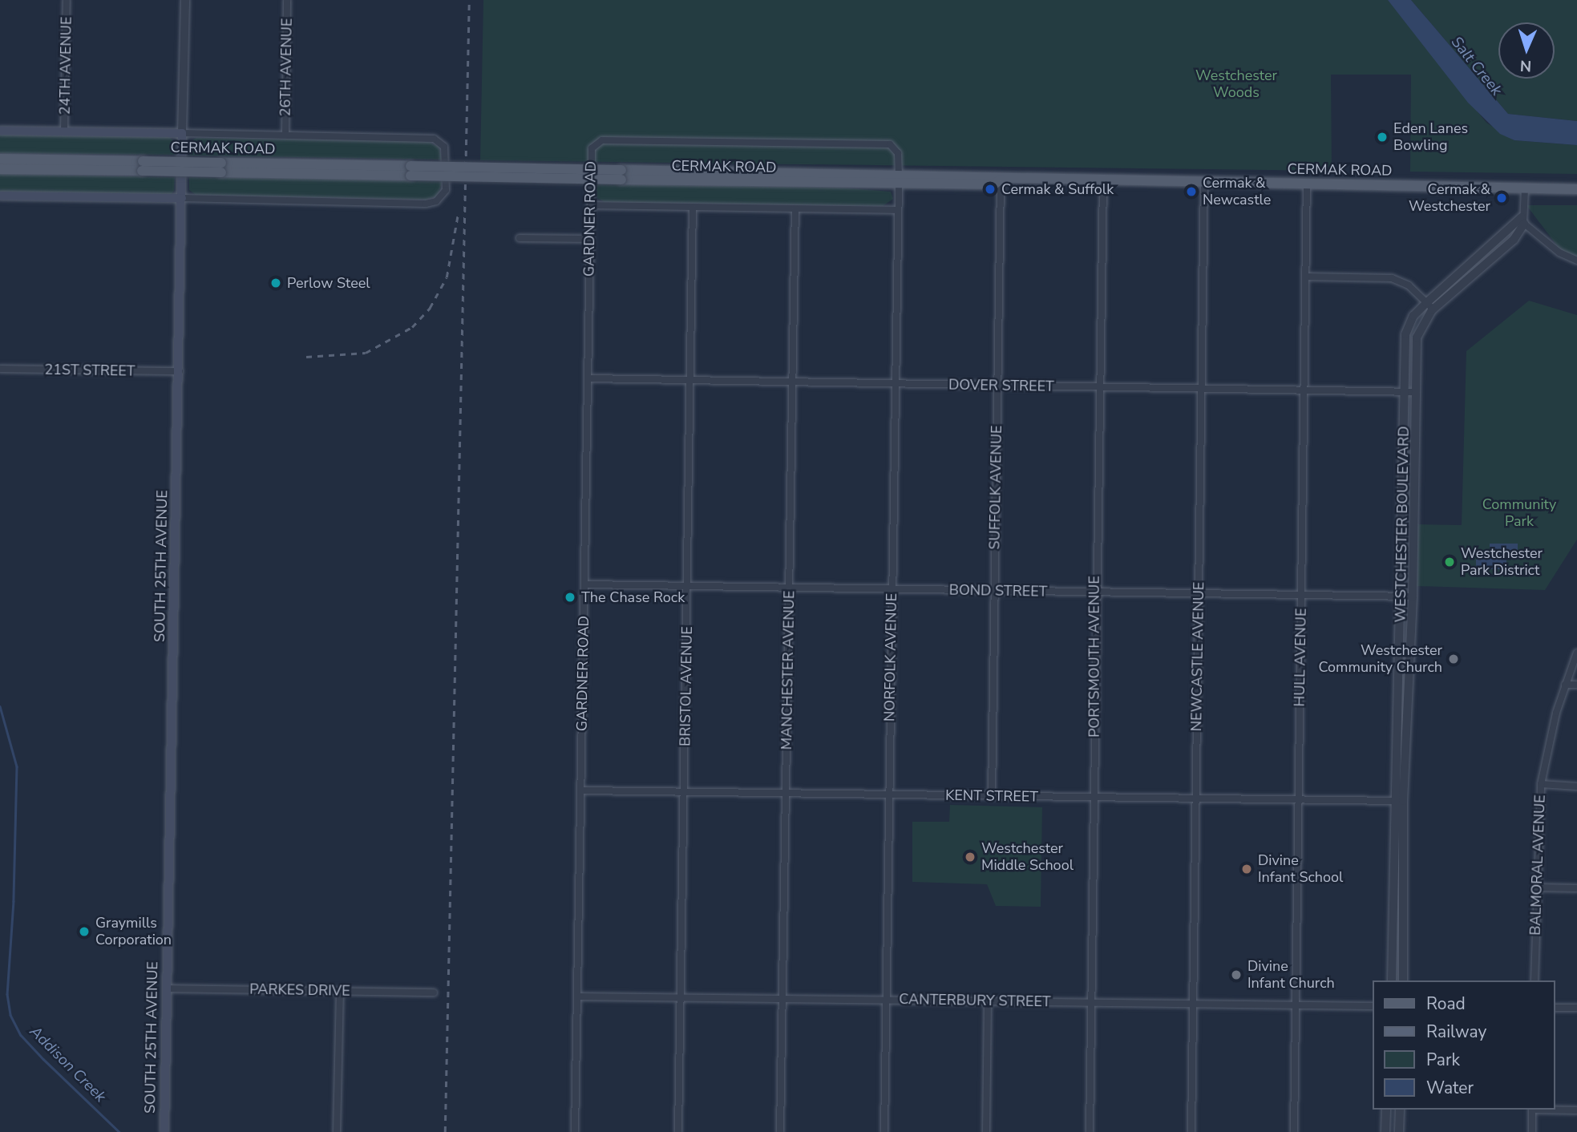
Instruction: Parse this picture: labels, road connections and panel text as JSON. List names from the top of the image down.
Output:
{
  "streets": {
    "main road": ["CERMAK ROAD", "SOUTH 25TH AVENUE"],
    "street": [
      "24TH AVENUE",
      "26TH AVENUE",
      "GARDNER ROAD",
      "21ST STREET",
      "DOVER STREET",
      "SUFFOLK AVENUE",
      "WESTCHESTER BOULEVARD",
      "BOND STREET",
      "PORTSMOUTH AVENUE",
      "NEWCASTLE AVENUE",
      "NORFOLK AVENUE",
      "HULL AVENUE",
      "MANCHESTER AVENUE",
      "BRISTOL AVENUE",
      "KENT STREET",
      "BALMORAL AVENUE",
      "PARKES DRIVE",
      "CANTERBURY STREET"
    ]
  },
  "crossings": [
    ["26TH AVENUE", "CERMAK ROAD"],
    ["CERMAK ROAD", "GARDNER ROAD"],
    ["CERMAK ROAD", "SUFFOLK AVENUE"],
    ["CERMAK ROAD", "SOUTH 25TH AVENUE"],
    ["CERMAK ROAD", "PORTSMOUTH AVENUE"],
    ["CERMAK ROAD", "NEWCASTLE AVENUE"],
    ["CERMAK ROAD", "NORFOLK AVENUE"],
    ["CERMAK ROAD", "HULL AVENUE"],
    ["GARDNER ROAD", "DOVER STREET"],
    ["GARDNER ROAD", "BOND STREET"],
    ["GARDNER ROAD", "KENT STREET"],
    ["GARDNER ROAD", "CANTERBURY STREET"],
    ["21ST STREET", "SOUTH 25TH AVENUE"],
    ["DOVER STREET", "SUFFOLK AVENUE"],
    ["DOVER STREET", "WESTCHESTER BOULEVARD"],
    ["DOVER STREET", "PORTSMOUTH AVENUE"],
    ["DOVER STREET", "NEWCASTLE AVENUE"],
    ["DOVER STREET", "NORFOLK AVENUE"],
    ["DOVER STREET", "HULL AVENUE"],
    ["DOVER STREET", "MANCHESTER AVENUE"],
    ["DOVER STREET", "BRISTOL AVENUE"],
    ["SUFFOLK AVENUE", "BOND STREET"],
    ["SUFFOLK AVENUE", "KENT STREET"],
    ["WESTCHESTER BOULEVARD", "BOND STREET"],
    ["WESTCHESTER BOULEVARD", "KENT STREET"],
    ["SOUTH 25TH AVENUE", "PARKES DRIVE"],
    ["BOND STREET", "PORTSMOUTH AVENUE"],
    ["BOND STREET", "NEWCASTLE AVENUE"],
    ["BOND STREET", "NORFOLK AVENUE"],
    ["BOND STREET", "HULL AVENUE"],
    ["BOND STREET", "MANCHESTER AVENUE"],
    ["BOND STREET", "BRISTOL AVENUE"],
    ["PORTSMOUTH AVENUE", "KENT STREET"],
    ["PORTSMOUTH AVENUE", "CANTERBURY STREET"],
    ["NEWCASTLE AVENUE", "KENT STREET"],
    ["NEWCASTLE AVENUE", "CANTERBURY STREET"],
    ["NORFOLK AVENUE", "KENT STREET"],
    ["NORFOLK AVENUE", "CANTERBURY STREET"],
    ["HULL AVENUE", "KENT STREET"],
    ["HULL AVENUE", "CANTERBURY STREET"],
    ["MANCHESTER AVENUE", "KENT STREET"],
    ["MANCHESTER AVENUE", "CANTERBURY STREET"],
    ["BRISTOL AVENUE", "KENT STREET"],
    ["BRISTOL AVENUE", "CANTERBURY STREET"]
  ],
  "water": ["Salt Creek", "Addison Creek"],
  "parks": ["Westchester Woods", "Community Park"],
  "places": [
    "Eden Lanes Bowling",
    "Cermak & Suffolk",
    "Cermak & Newcastle",
    "Cermak & Westchester",
    "Perlow Steel",
    "Westchester Park District",
    "The Chase Rock",
    "Westchester Community Church",
    "Westchester Middle School",
    "Divine Infant School",
    "Graymills Corporation",
    "Divine Infant Church"
  ],
  "legend": [
    "Road",
    "Railway",
    "Park",
    "Water"
  ],
  "north": "bottom"
}
